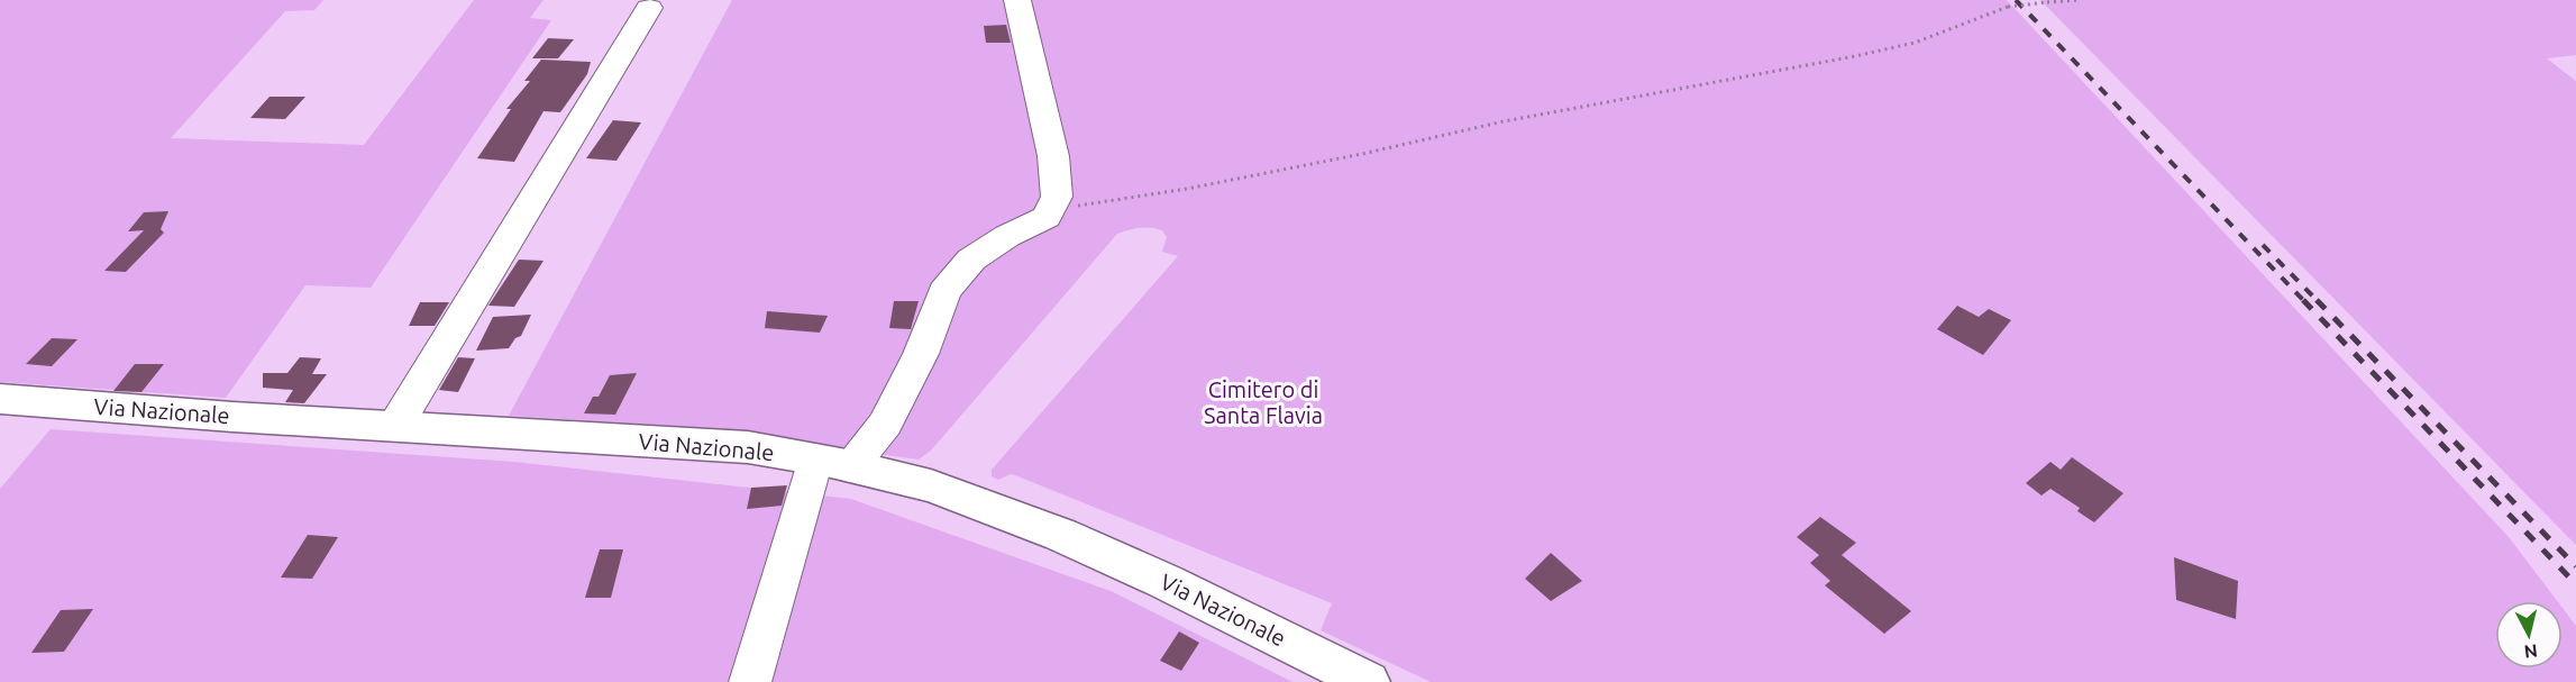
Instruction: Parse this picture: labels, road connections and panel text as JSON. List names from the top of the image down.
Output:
{
  "streets": {
    "main road": ["Via Nazionale"]
  },
  "parks": ["Cimitero di Santa Flavia"],
  "north": "bottom"
}
